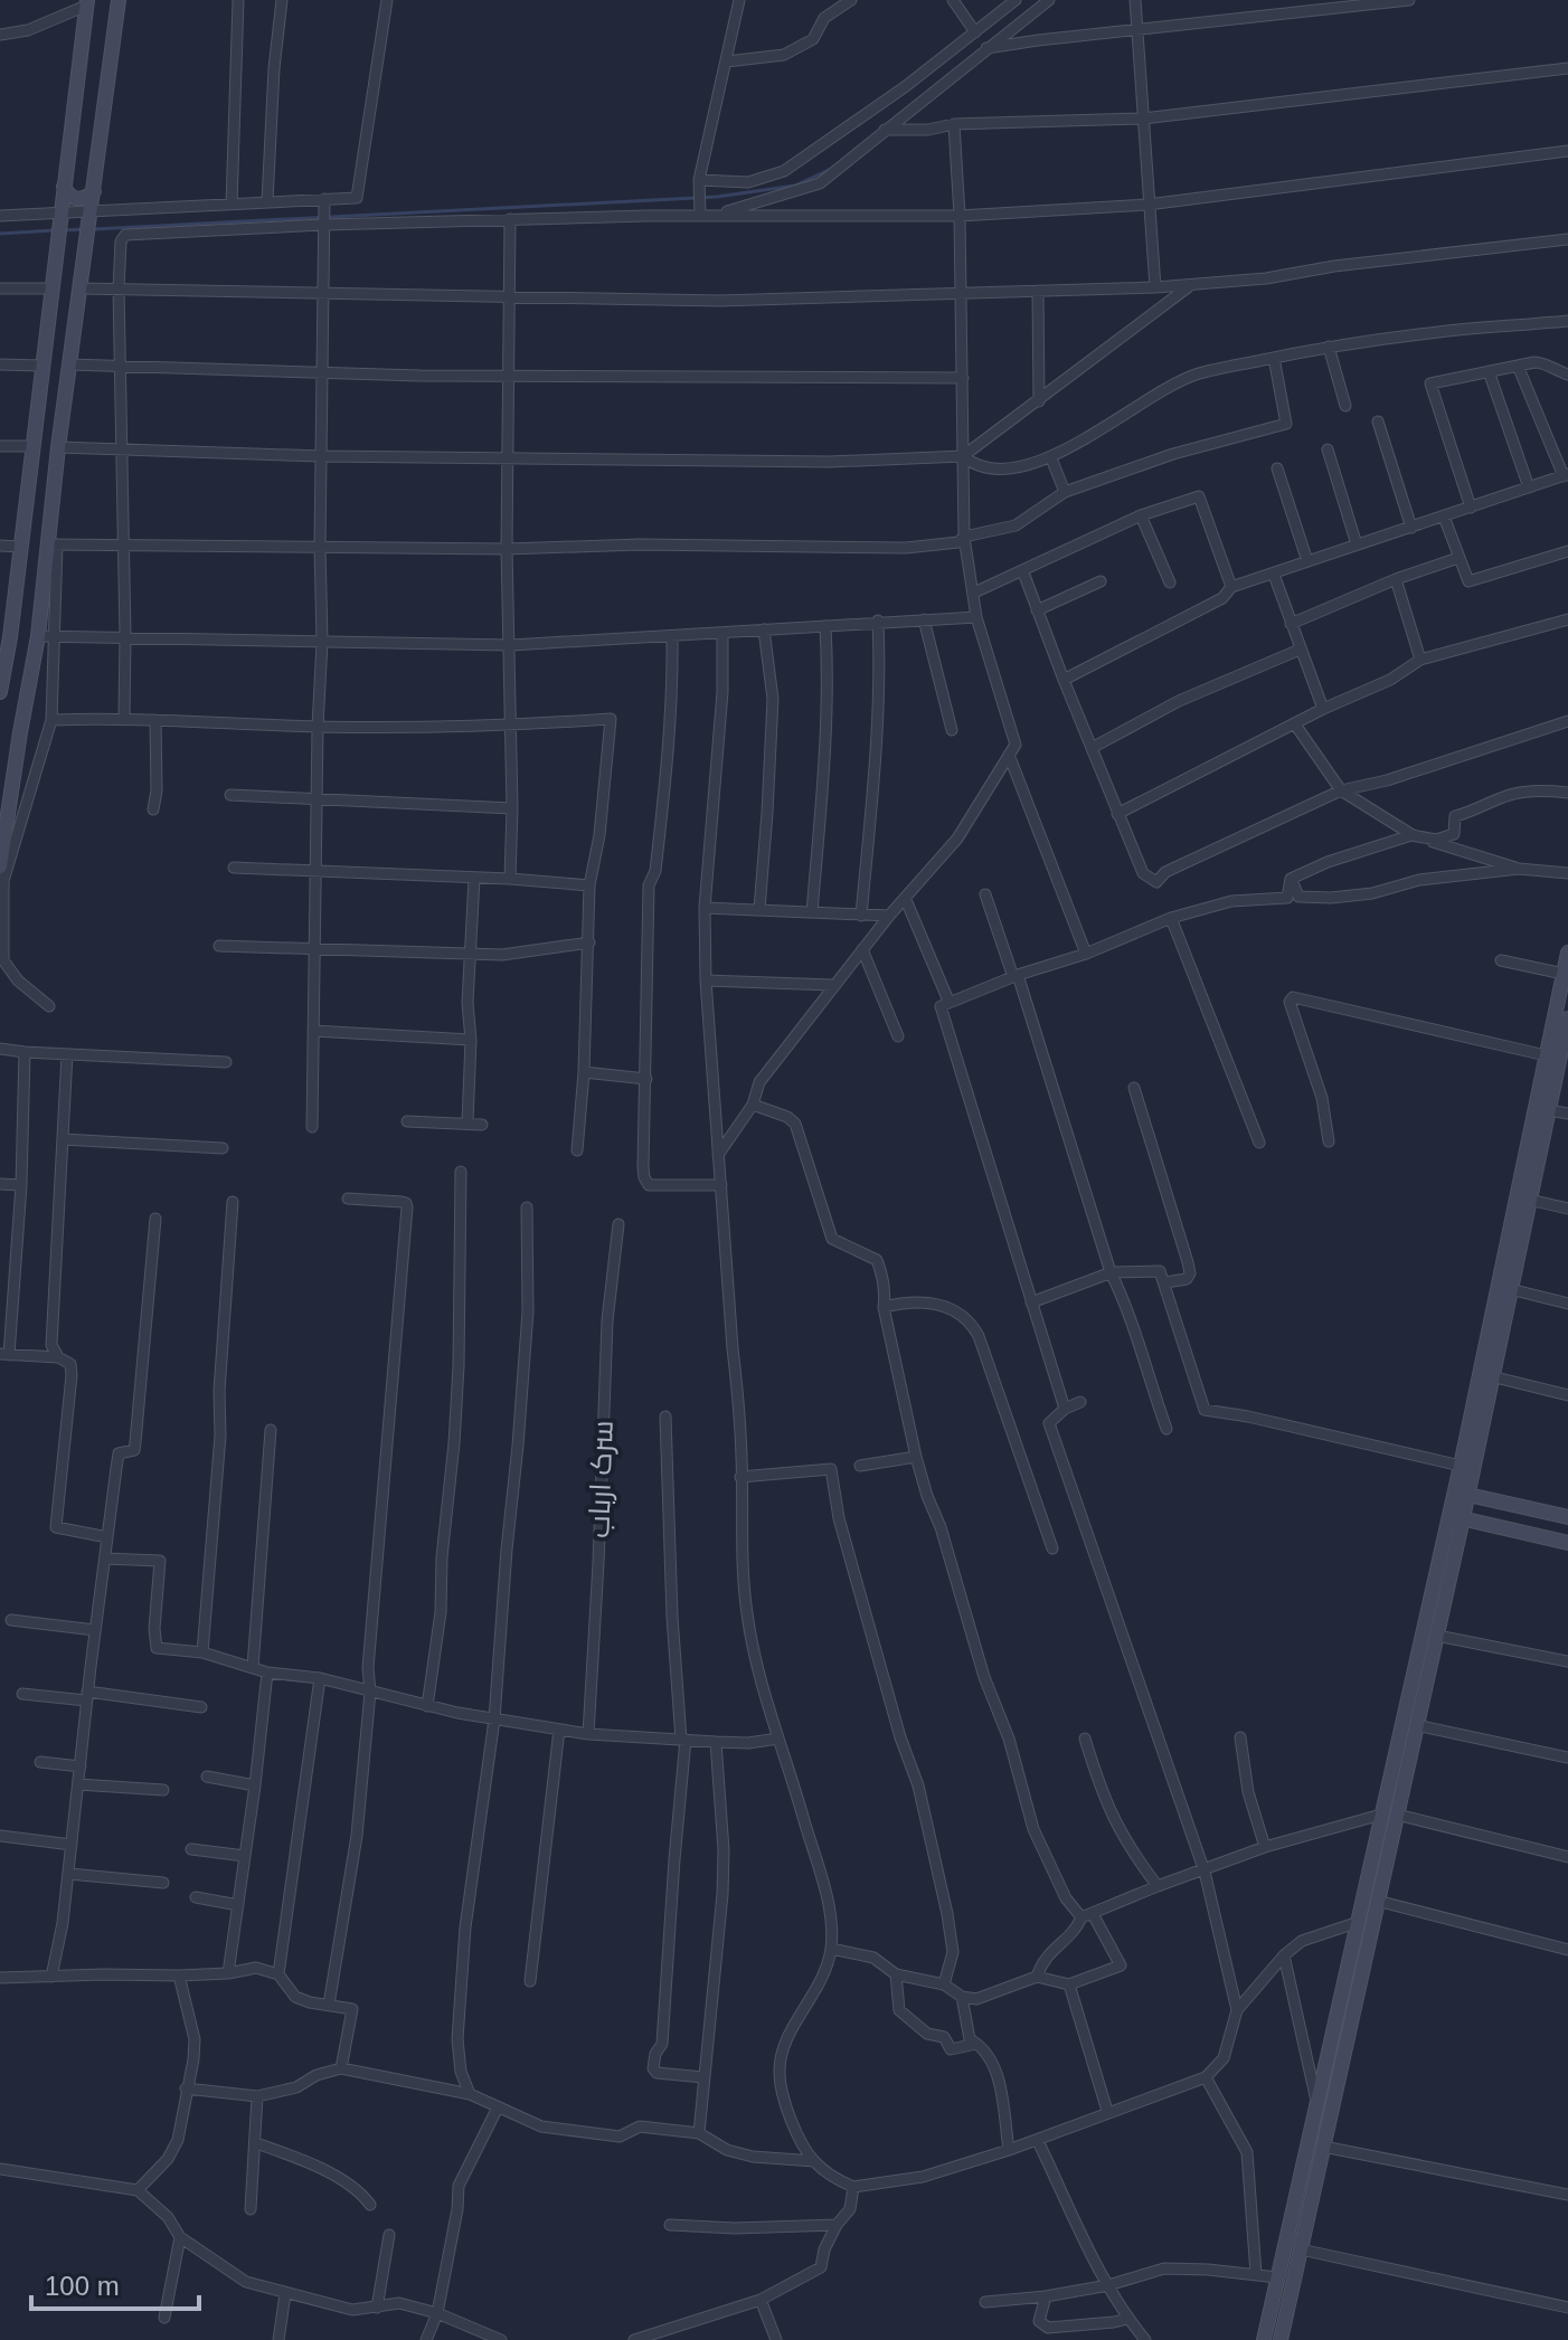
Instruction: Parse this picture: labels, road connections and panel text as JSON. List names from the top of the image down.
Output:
{
  "streets": {
    "street": ["سرک ارباب"]
  },
  "scale_bar": "100 m"
}
